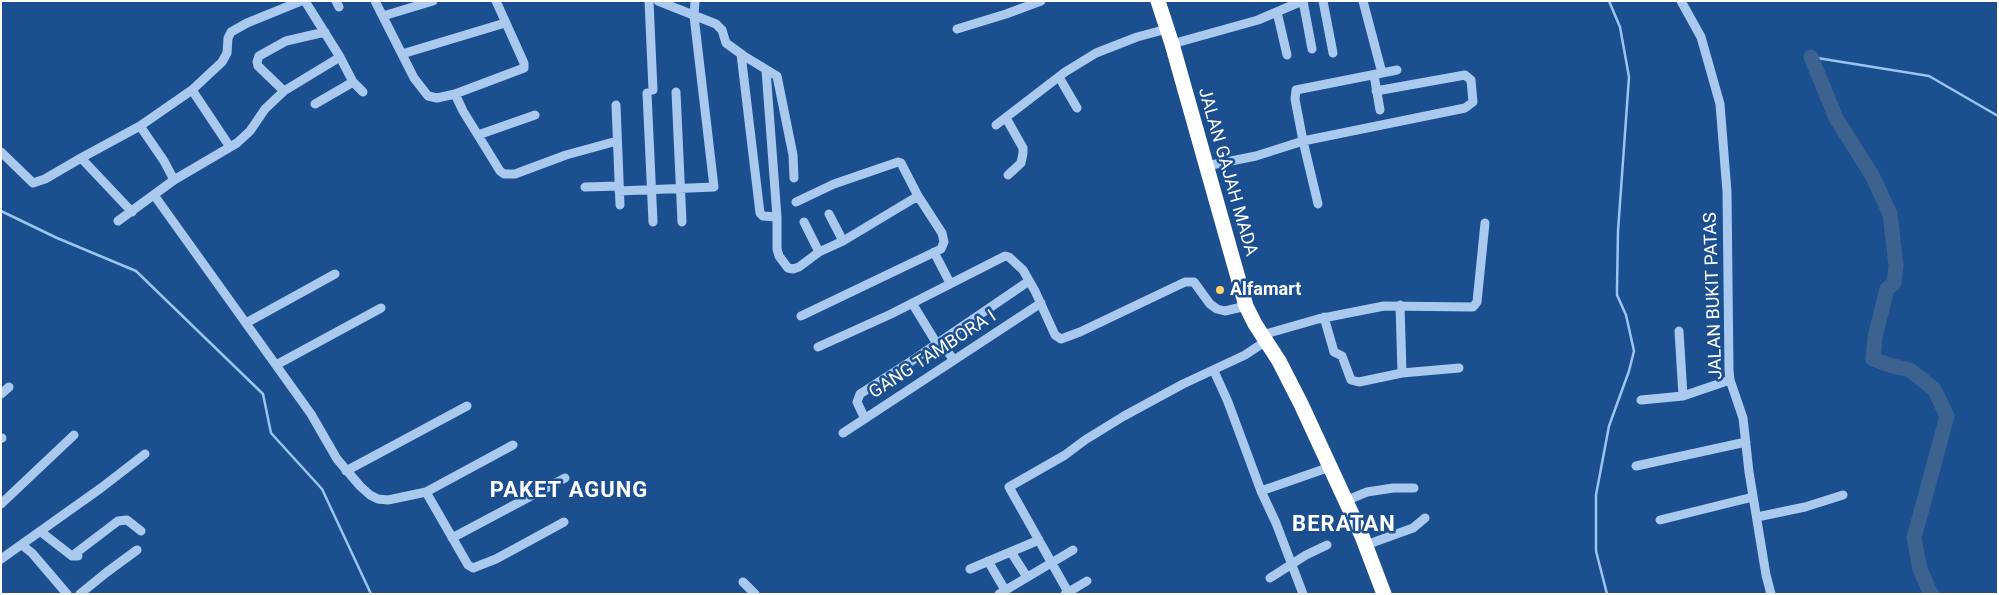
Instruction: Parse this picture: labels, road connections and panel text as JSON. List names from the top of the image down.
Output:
{
  "streets": {
    "highway": ["JALAN GAJAH MADA"],
    "street": ["JALAN BUKIT PATAS", "GANG TAMBORA I"]
  },
  "districts": ["PAKET AGUNG", "BERATAN"],
  "places": ["Alfamart"]
}
